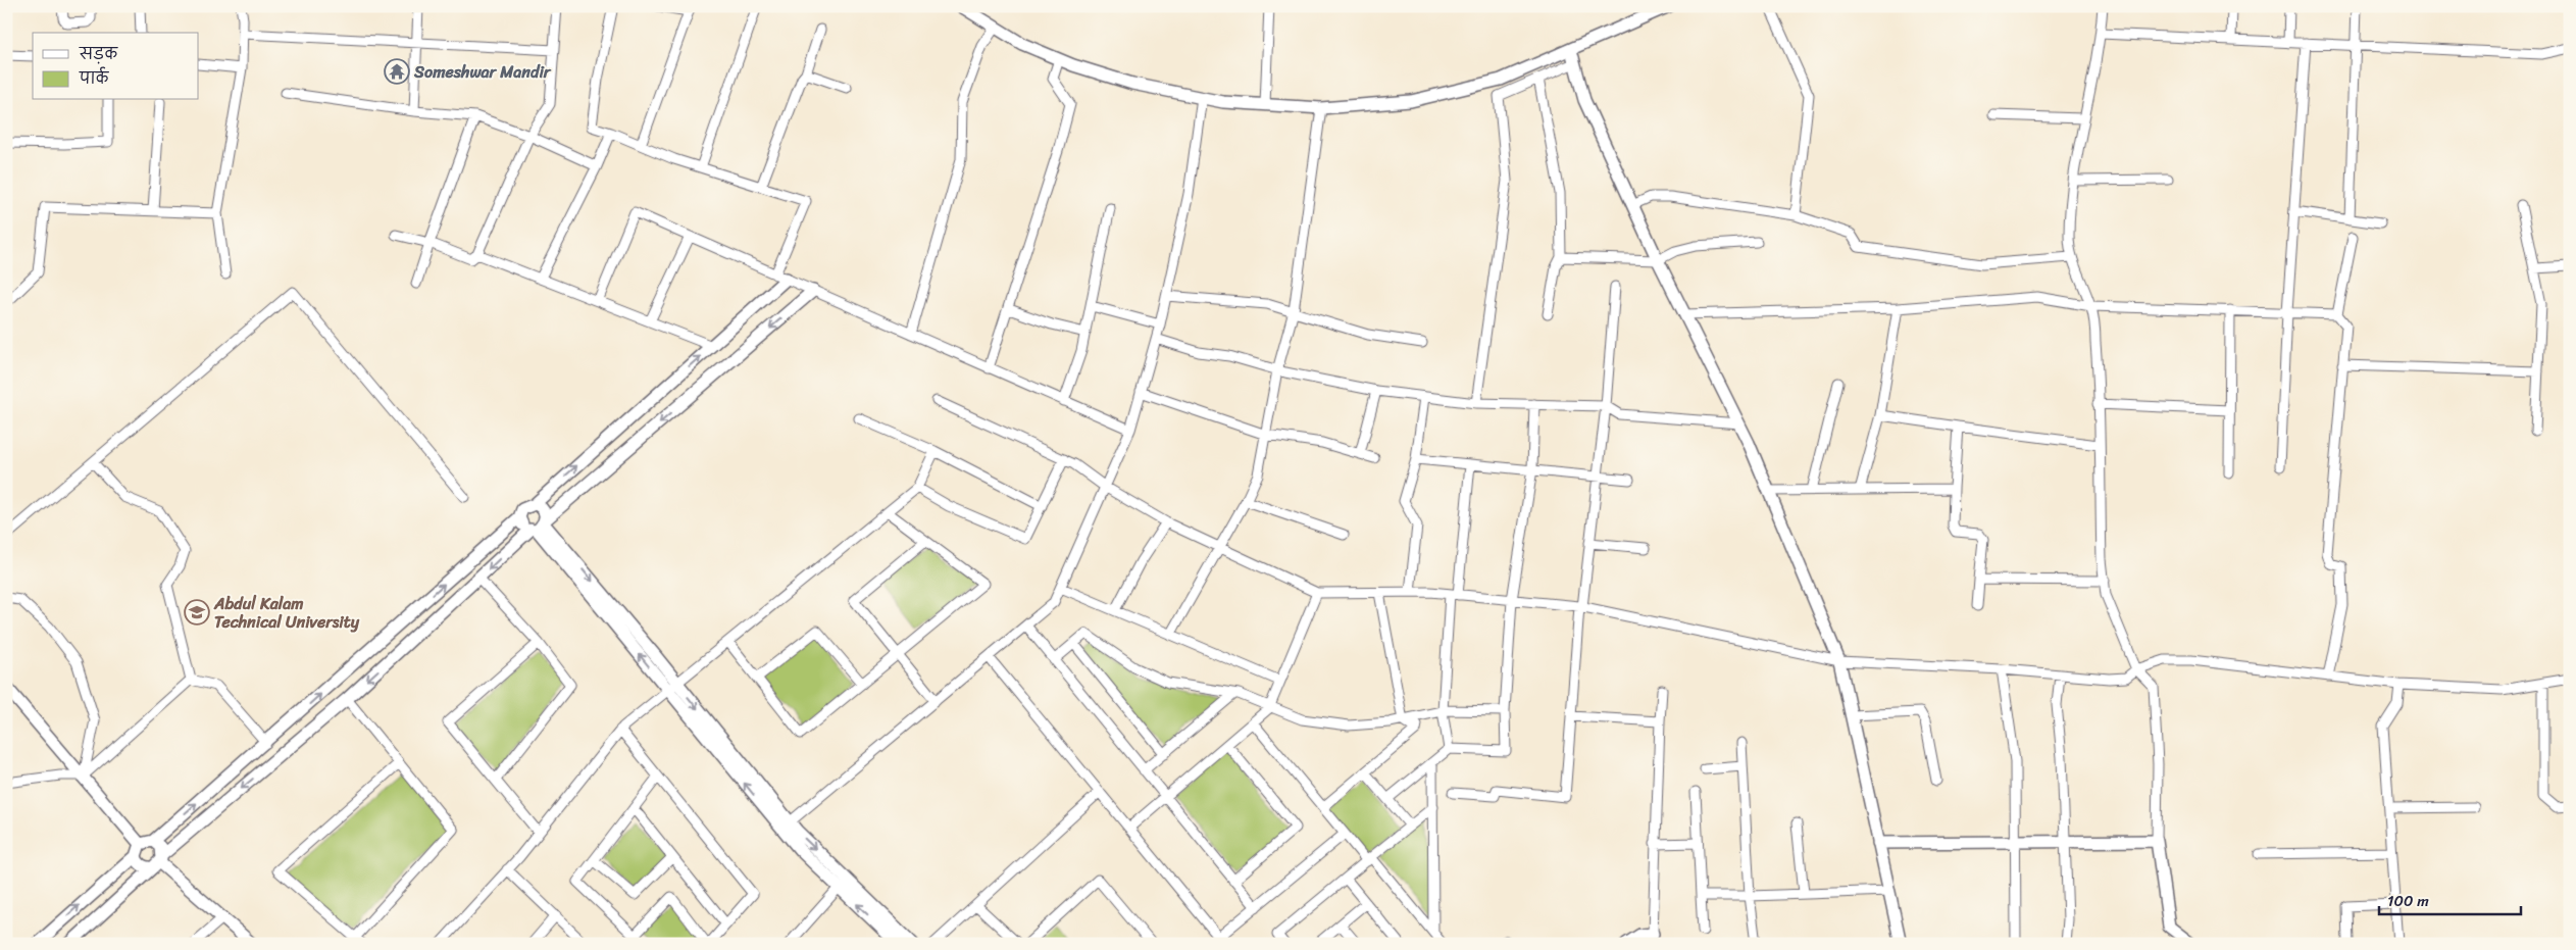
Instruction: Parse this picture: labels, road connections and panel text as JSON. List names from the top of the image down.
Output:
{
  "places": {
    "temple": ["Someshwar Mandir"],
    "school or university": ["Abdul Kalam Technical University"]
  },
  "legend": ["सड़क", "पार्क"],
  "scale_bar": "100 m"
}
